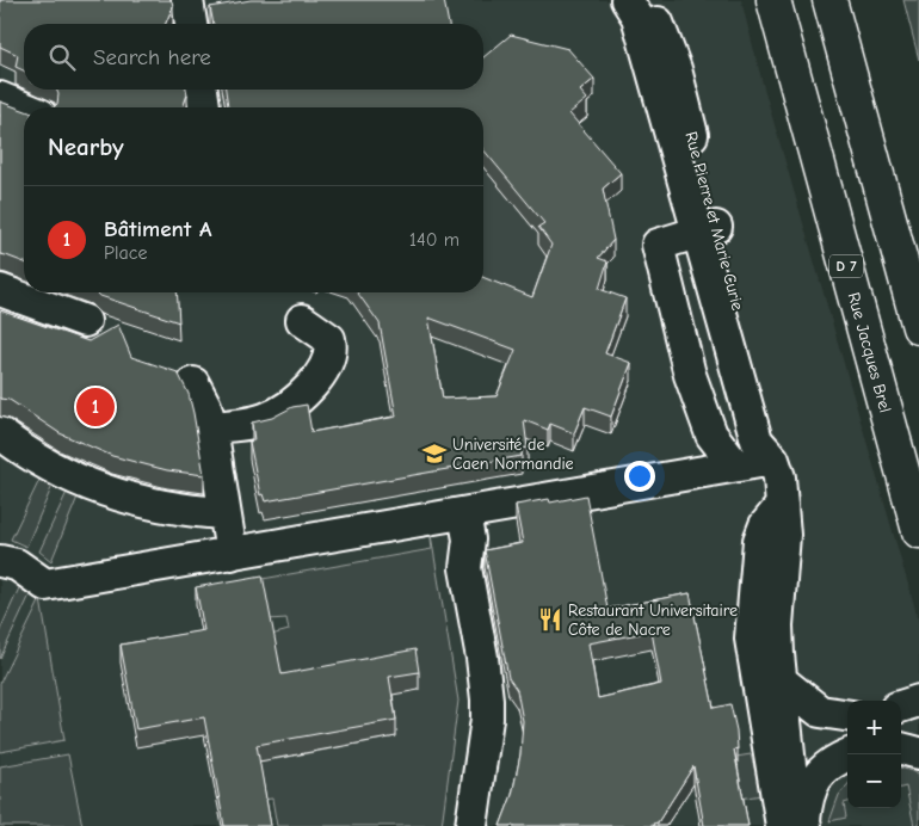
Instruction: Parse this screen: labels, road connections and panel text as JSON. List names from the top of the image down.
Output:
{
  "streets": {
    "main road": ["D 7", "Rue Jacques Brel"],
    "street": ["Rue Pierre et Marie Curie"]
  },
  "places": {
    "school or university": ["Université de Caen Normandie"],
    "restaurant": ["Restaurant Universitaire Côte de Nacre"]
  },
  "page": {
    "search": "Search here",
    "heading": "Nearby",
    "list": [
      {
        "mark": "1",
        "name": "Bâtiment A",
        "note": "Place",
        "value": "140 m"
      }
    ],
    "pins": "1",
    "map_buttons": ["+", "−"]
  }
}
